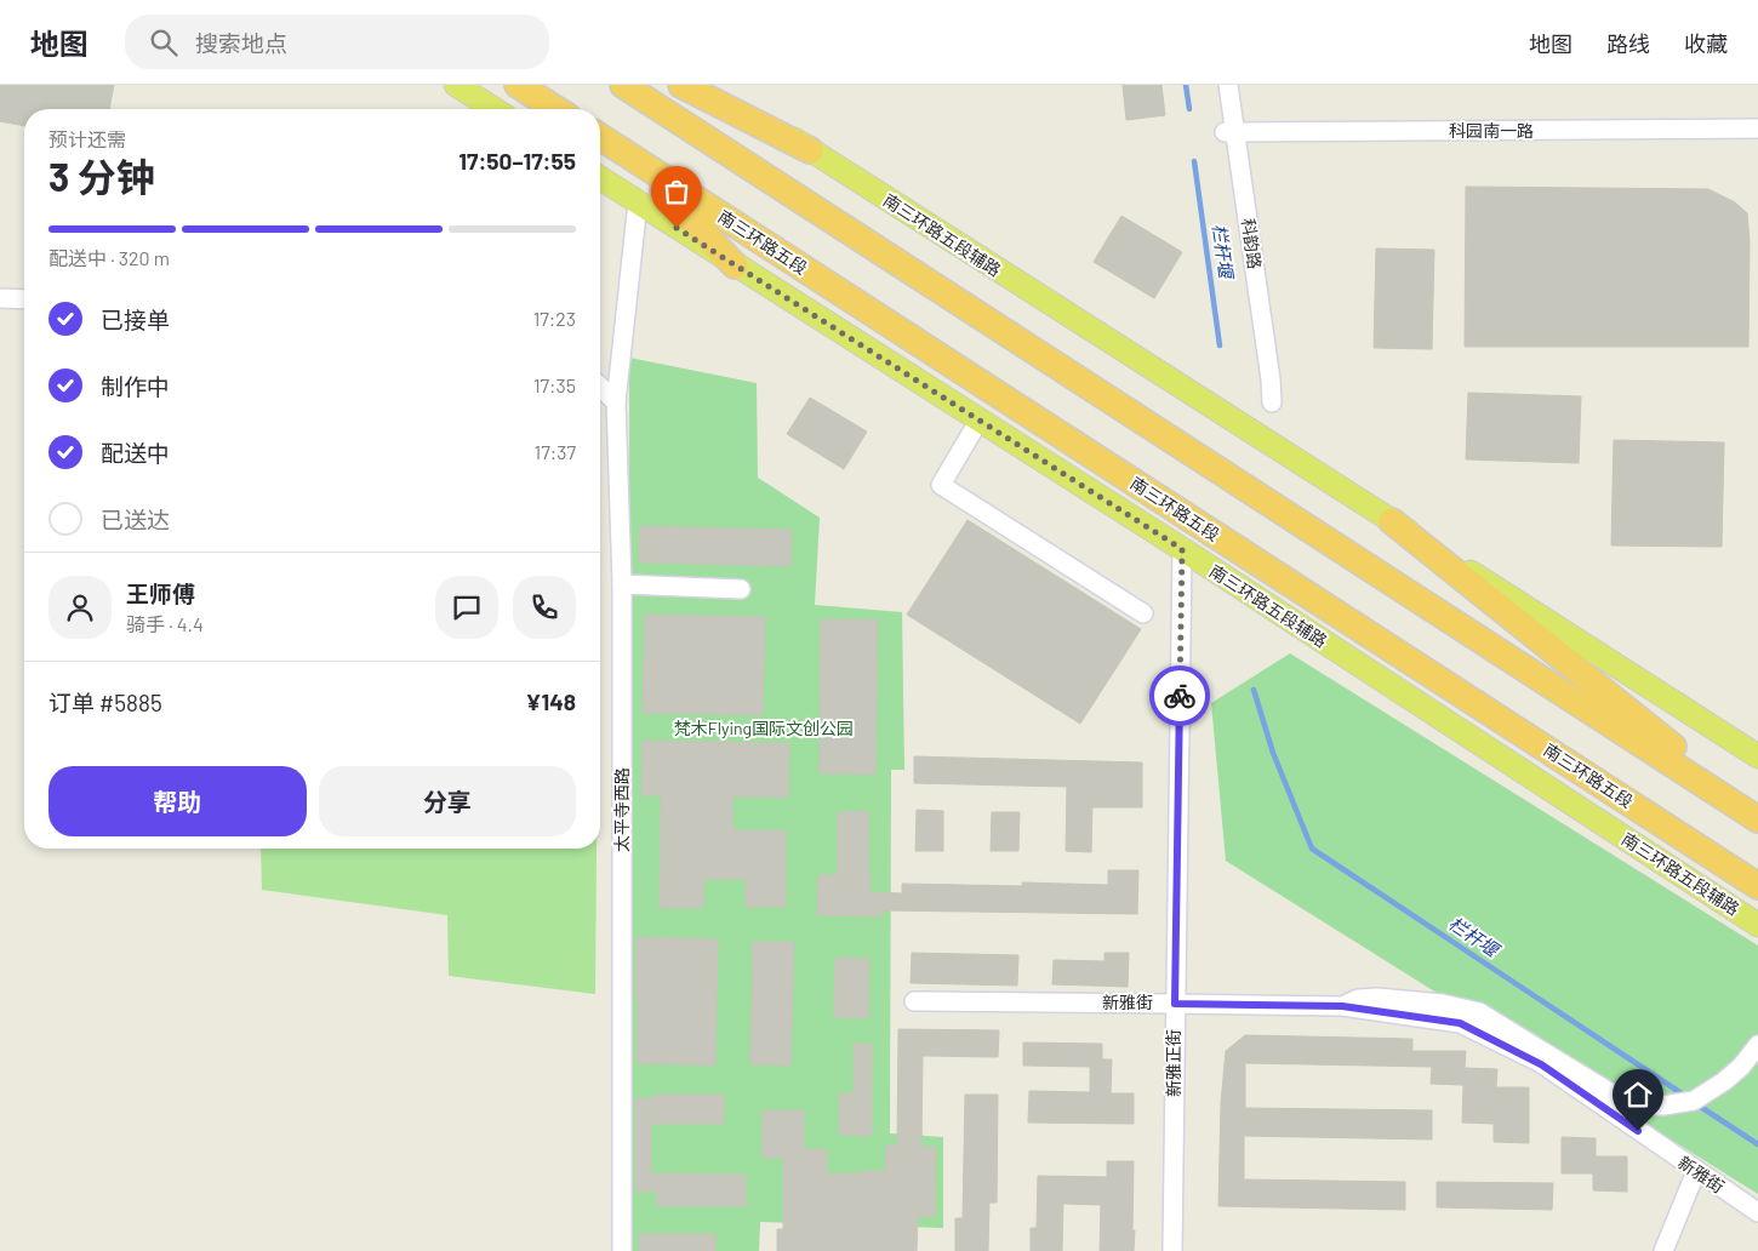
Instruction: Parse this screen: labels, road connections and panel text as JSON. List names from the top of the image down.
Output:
{
  "streets": {
    "highway": ["南三环路五段"],
    "main road": ["南三环路五段辅路"],
    "street": [
      "科园南一路",
      "科韵路",
      "太平寺西路",
      "新雅街",
      "新雅正街"
    ]
  },
  "crossings": [
    ["科园南一路", "科韵路"],
    ["南三环路五段辅路", "太平寺西路"],
    ["南三环路五段辅路", "新雅正街"],
    ["新雅街", "新雅正街"]
  ],
  "water": ["栏杆堰"],
  "parks": ["梵木Flying国际文创公园"],
  "page": {
    "header": "地图",
    "search": "搜索地点",
    "nav": ["地图", "路线", "收藏"],
    "heading": ["3 分钟", "预计还需", "17:50–17:55"],
    "panel": [
      "王师傅",
      "骑手 · 4.4",
      "订单 #5885",
      "¥148"
    ],
    "bar": "配送中 · 320 m",
    "list": [
      ["已接单", "17:23"],
      ["制作中", "17:35"],
      ["配送中", "17:37"],
      "已送达"
    ],
    "buttons": ["帮助", "分享"]
  }
}
